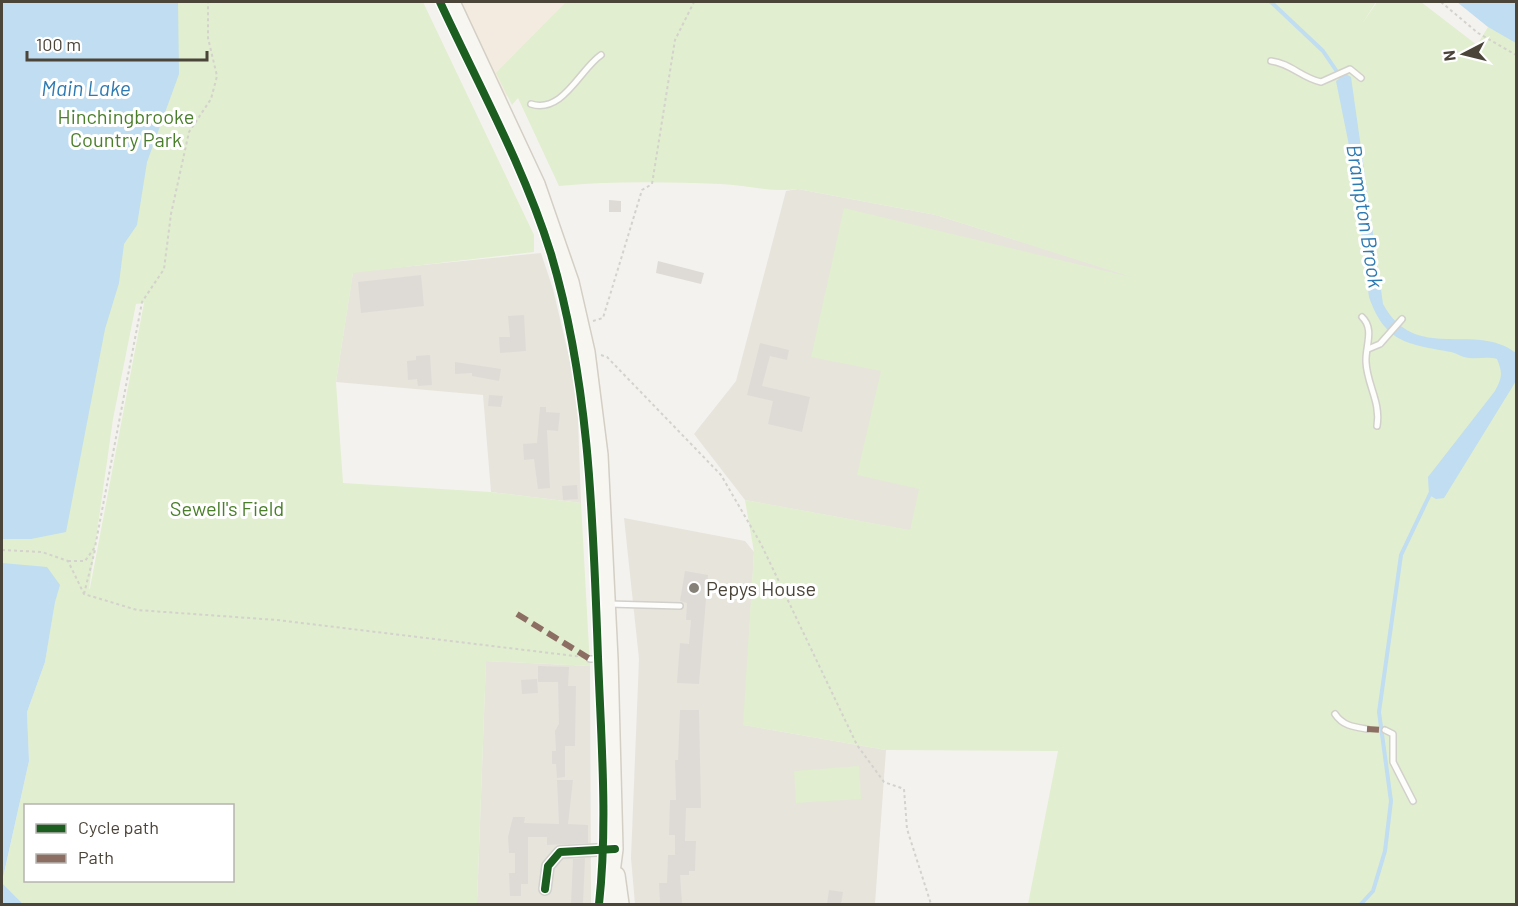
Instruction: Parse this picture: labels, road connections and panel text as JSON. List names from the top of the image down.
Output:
{
  "water": ["Main Lake", "Brampton Brook"],
  "parks": ["Hinchingbrooke Country Park", "Sewell's Field"],
  "places": ["Pepys House"],
  "legend": ["Cycle path", "Path"],
  "scale_bar": "100 m",
  "north": "left"
}
